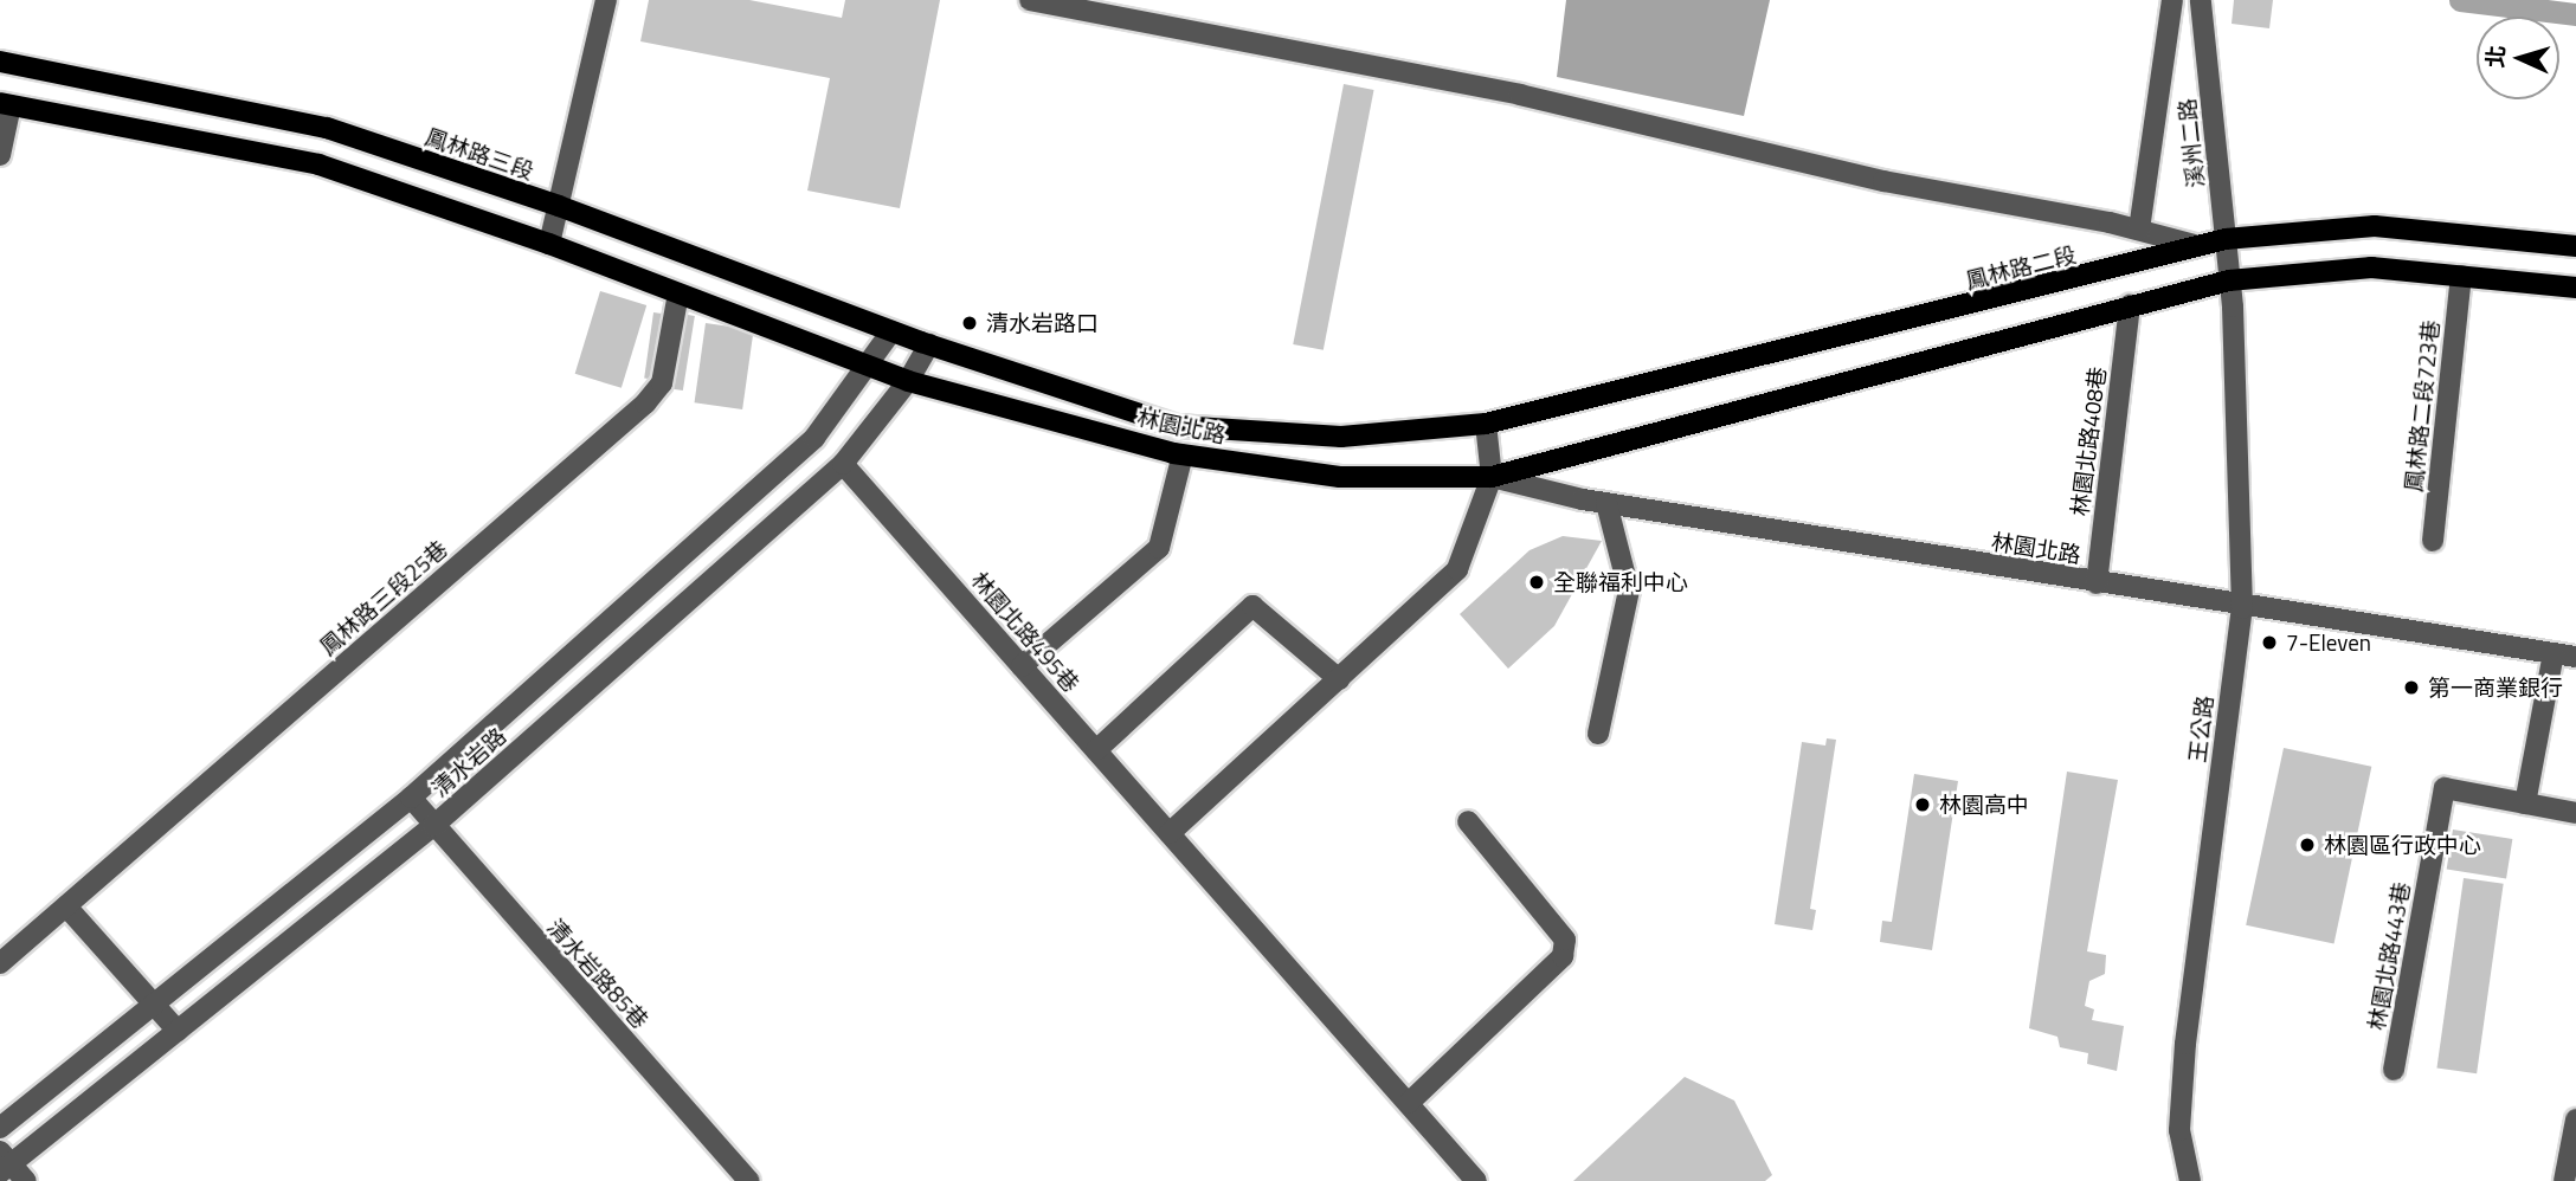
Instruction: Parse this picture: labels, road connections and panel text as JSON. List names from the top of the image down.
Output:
{
  "streets": {
    "main road": ["鳳林路三段", "鳳林路二段", "林園北路"],
    "street": [
      "溪州二路",
      "鳳林路二段723巷",
      "林園北路408巷",
      "鳳林路三段25巷",
      "林園北路495巷",
      "王公路",
      "清水岩路",
      "林園北路443巷",
      "清水岩路85巷"
    ]
  },
  "crossings": [
    ["溪州二路", "鳳林路二段"],
    ["溪州二路", "王公路"],
    ["鳳林路三段", "林園北路"],
    ["鳳林路三段", "清水岩路"],
    ["鳳林路二段", "林園北路"],
    ["林園北路", "林園北路408巷"],
    ["林園北路", "王公路"],
    ["林園北路", "清水岩路"],
    ["林園北路495巷", "清水岩路"],
    ["清水岩路", "清水岩路85巷"]
  ],
  "places": [
    "清水岩路口",
    "全聯福利中心",
    "7-Eleven",
    "第一商業銀行",
    "林園高中",
    "林園區行政中心"
  ],
  "north": "left"
}
